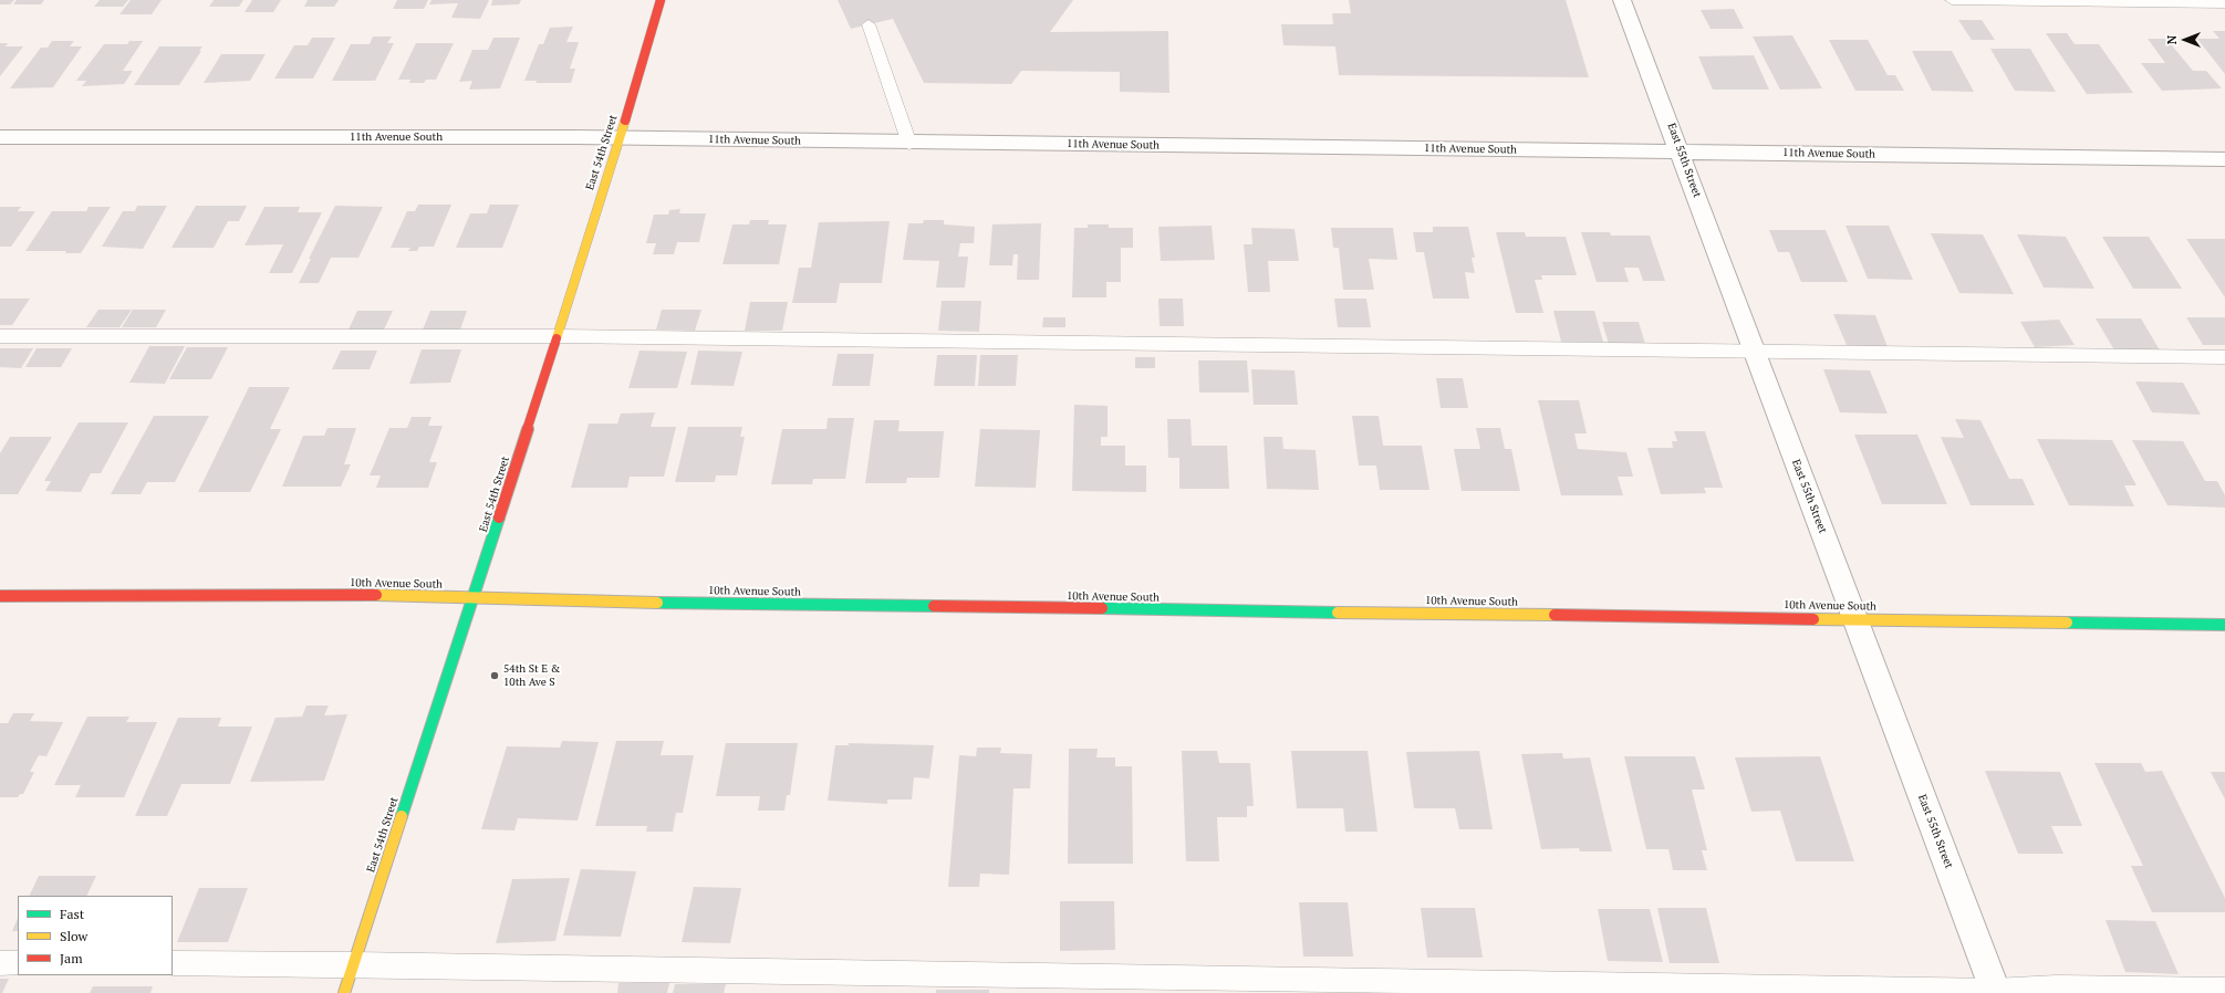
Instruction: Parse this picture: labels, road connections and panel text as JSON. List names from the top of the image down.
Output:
{
  "streets": {
    "street": [
      "11th Avenue South",
      "East 54th Street",
      "East 55th Street",
      "10th Avenue South"
    ]
  },
  "crossings": [
    ["11th Avenue South", "East 54th Street"],
    ["11th Avenue South", "East 55th Street"],
    ["East 54th Street", "10th Avenue South"],
    ["East 55th Street", "10th Avenue South"]
  ],
  "places": ["54th St E & 10th Ave S"],
  "legend": ["Fast", "Slow", "Jam"],
  "north": "left"
}
